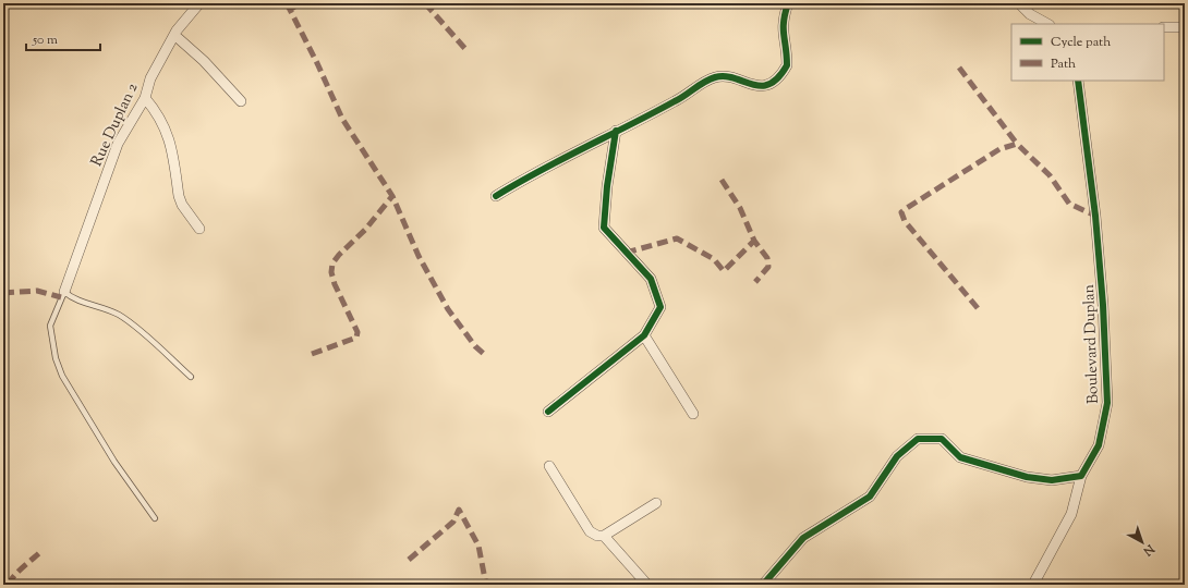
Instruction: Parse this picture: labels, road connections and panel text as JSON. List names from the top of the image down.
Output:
{
  "streets": {
    "street": ["Rue Duplan 2", "Boulevard Duplan"]
  },
  "legend": ["Cycle path", "Path"],
  "scale_bar": "50 m",
  "north": "bottom right"
}
